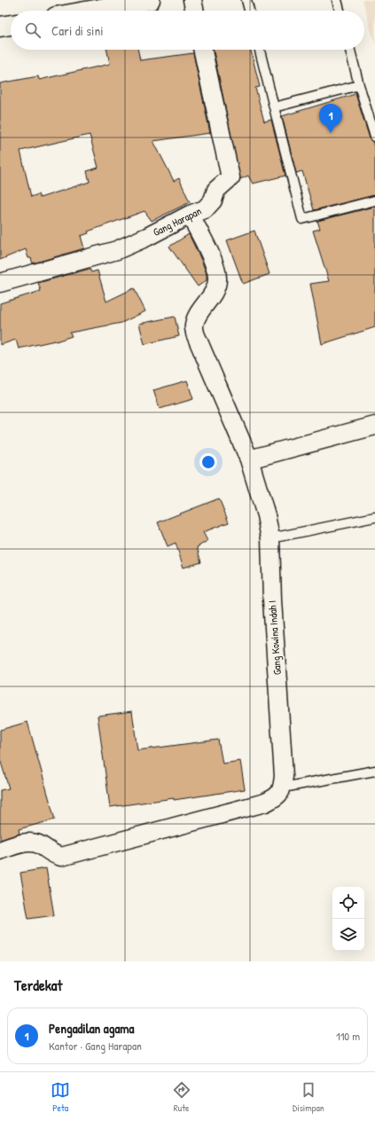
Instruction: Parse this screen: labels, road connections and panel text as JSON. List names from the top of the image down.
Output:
{
  "streets": {
    "street": ["Gang Harapan", "Gang Kowina Indah I"]
  },
  "crossings": [
    ["Gang Harapan", "Gang Kowina Indah I"]
  ],
  "page": {
    "search": "Cari di sini",
    "pins": "1",
    "heading": "Terdekat",
    "list": [
      {
        "mark": "1",
        "name": "Pengadilan agama",
        "note": "Kantor · Gang Harapan",
        "value": "110 m"
      }
    ],
    "nav": ["Peta", "Rute", "Disimpan"]
  }
}
